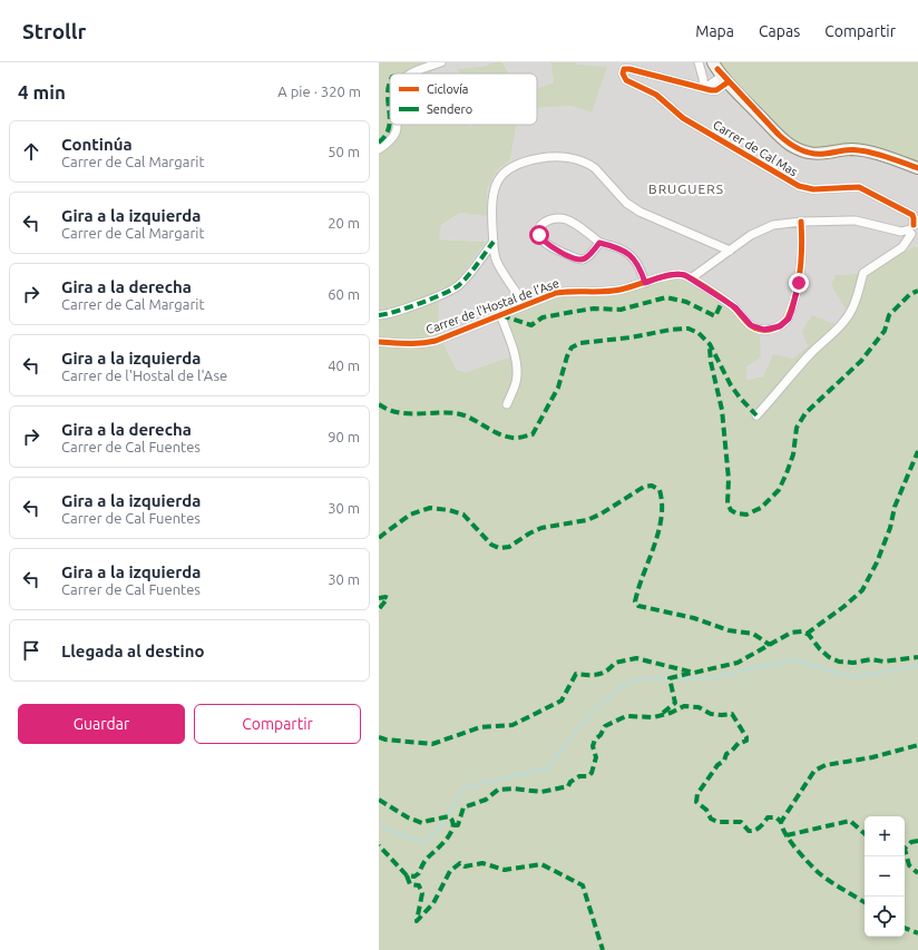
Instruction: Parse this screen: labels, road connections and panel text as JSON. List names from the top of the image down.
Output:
{
  "streets": {
    "street": ["Carrer de Cal Mas", "Carrer de l'Hostal de l'Ase"]
  },
  "districts": ["BRUGUERS"],
  "legend": ["Ciclovía", "Sendero"],
  "page": {
    "header": "Strollr",
    "nav": ["Mapa", "Capas", "Compartir"],
    "heading": ["4 min", "A pie · 320 m"],
    "list": [
      ["Continúa", "Carrer de Cal Margarit", "50 m"],
      ["Gira a la izquierda", "Carrer de Cal Margarit", "20 m"],
      ["Gira a la derecha", "Carrer de Cal Margarit", "60 m"],
      ["Gira a la izquierda", "Carrer de l'Hostal de l'Ase", "40 m"],
      ["Gira a la derecha", "Carrer de Cal Fuentes", "90 m"],
      ["Gira a la izquierda", "Carrer de Cal Fuentes", "30 m"],
      ["Gira a la izquierda", "Carrer de Cal Fuentes", "30 m"],
      "Llegada al destino"
    ],
    "buttons": ["Guardar", "Compartir"],
    "map_buttons": ["+", "−"]
  }
}
